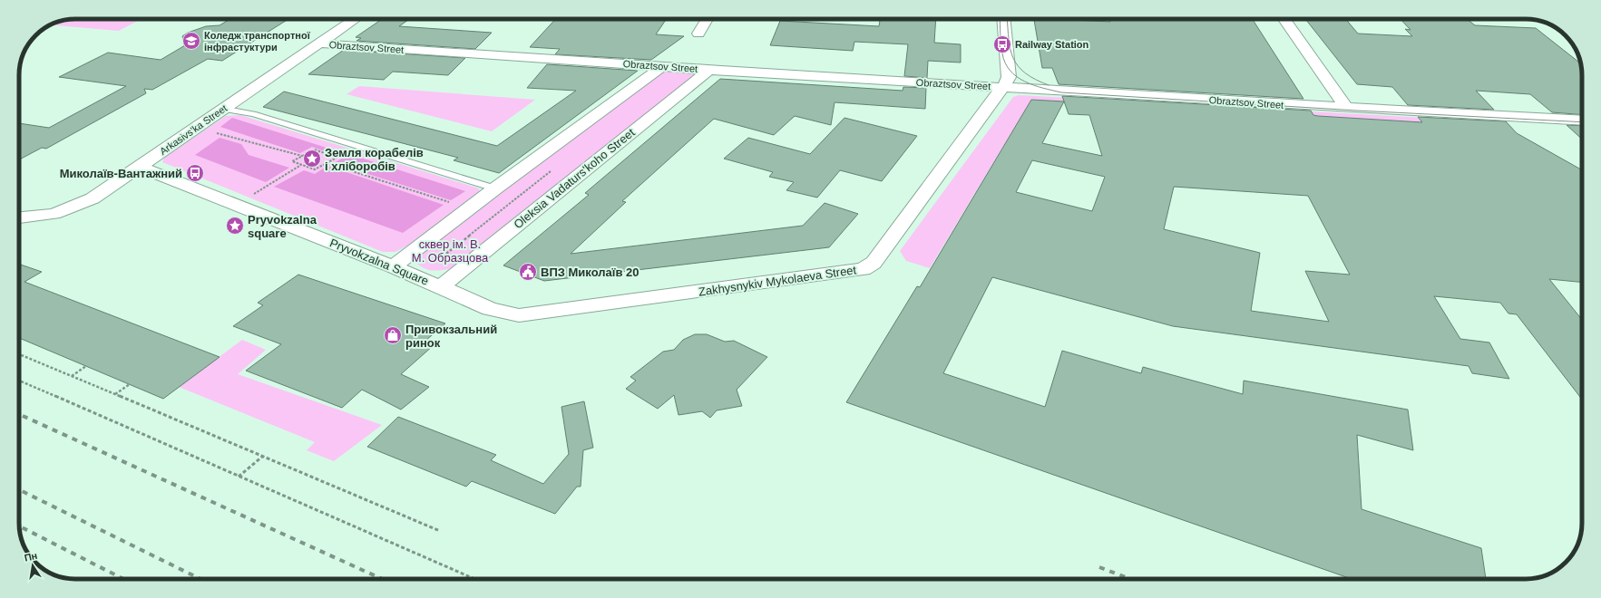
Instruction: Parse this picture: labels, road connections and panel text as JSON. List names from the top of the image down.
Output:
{
  "streets": {
    "street": [
      "Obraztsov Street",
      "Arkasivs'ka Street",
      "Oleksia Vadaturs'koho Street",
      "Pryvokzalna Square",
      "Zakhysnykiv Mykolaeva Street"
    ]
  },
  "crossings": [
    ["Obraztsov Street", "Arkasivs'ka Street"],
    ["Obraztsov Street", "Oleksia Vadaturs'koho Street"],
    ["Obraztsov Street", "Zakhysnykiv Mykolaeva Street"],
    ["Arkasivs'ka Street", "Pryvokzalna Square"],
    ["Oleksia Vadaturs'koho Street", "Pryvokzalna Square"],
    ["Pryvokzalna Square", "Zakhysnykiv Mykolaeva Street"]
  ],
  "parks": ["сквер ім. В. М. Образцова"],
  "places": {
    "school or university": ["Коледж транспортної інфрастуктури"],
    "bus stop": ["Railway Station", "Миколаїв-Вантажний"],
    "place": ["Земля корабелів і хліборобів", "Pryvokzalna square"],
    "public building": ["ВПЗ Миколаїв 20"],
    "shop": ["Привокзальний ринок"]
  },
  "north": "top"
}
